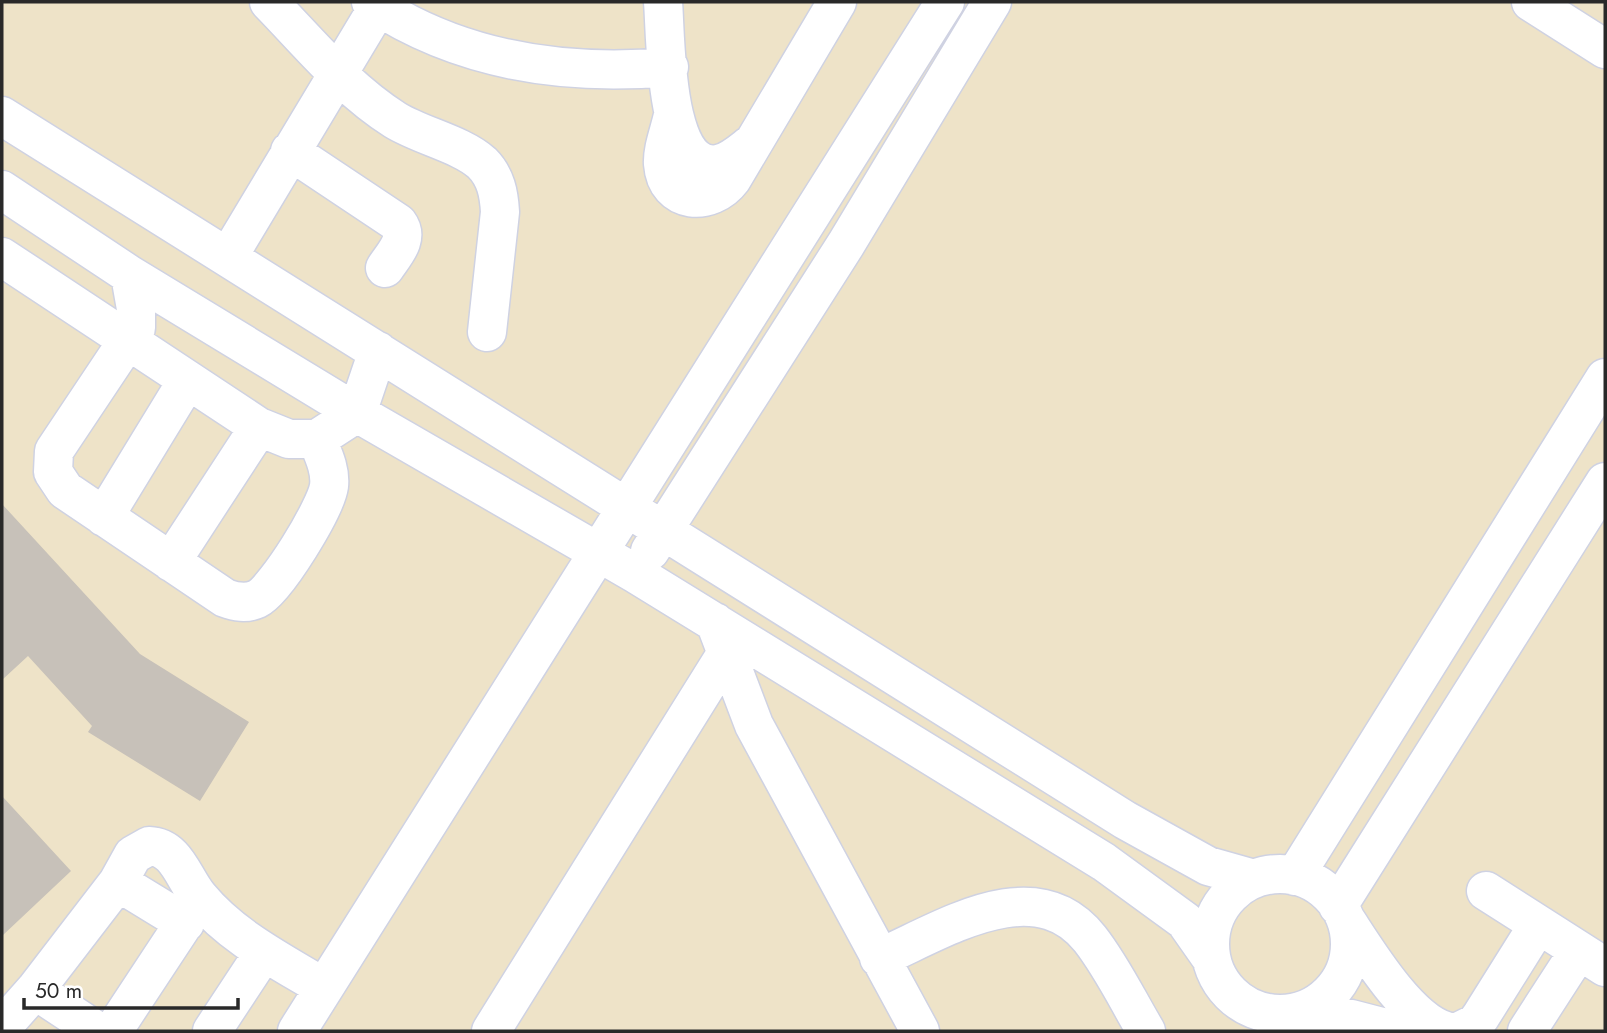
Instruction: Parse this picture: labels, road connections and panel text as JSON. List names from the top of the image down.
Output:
{
  "scale_bar": "50 m"
}
